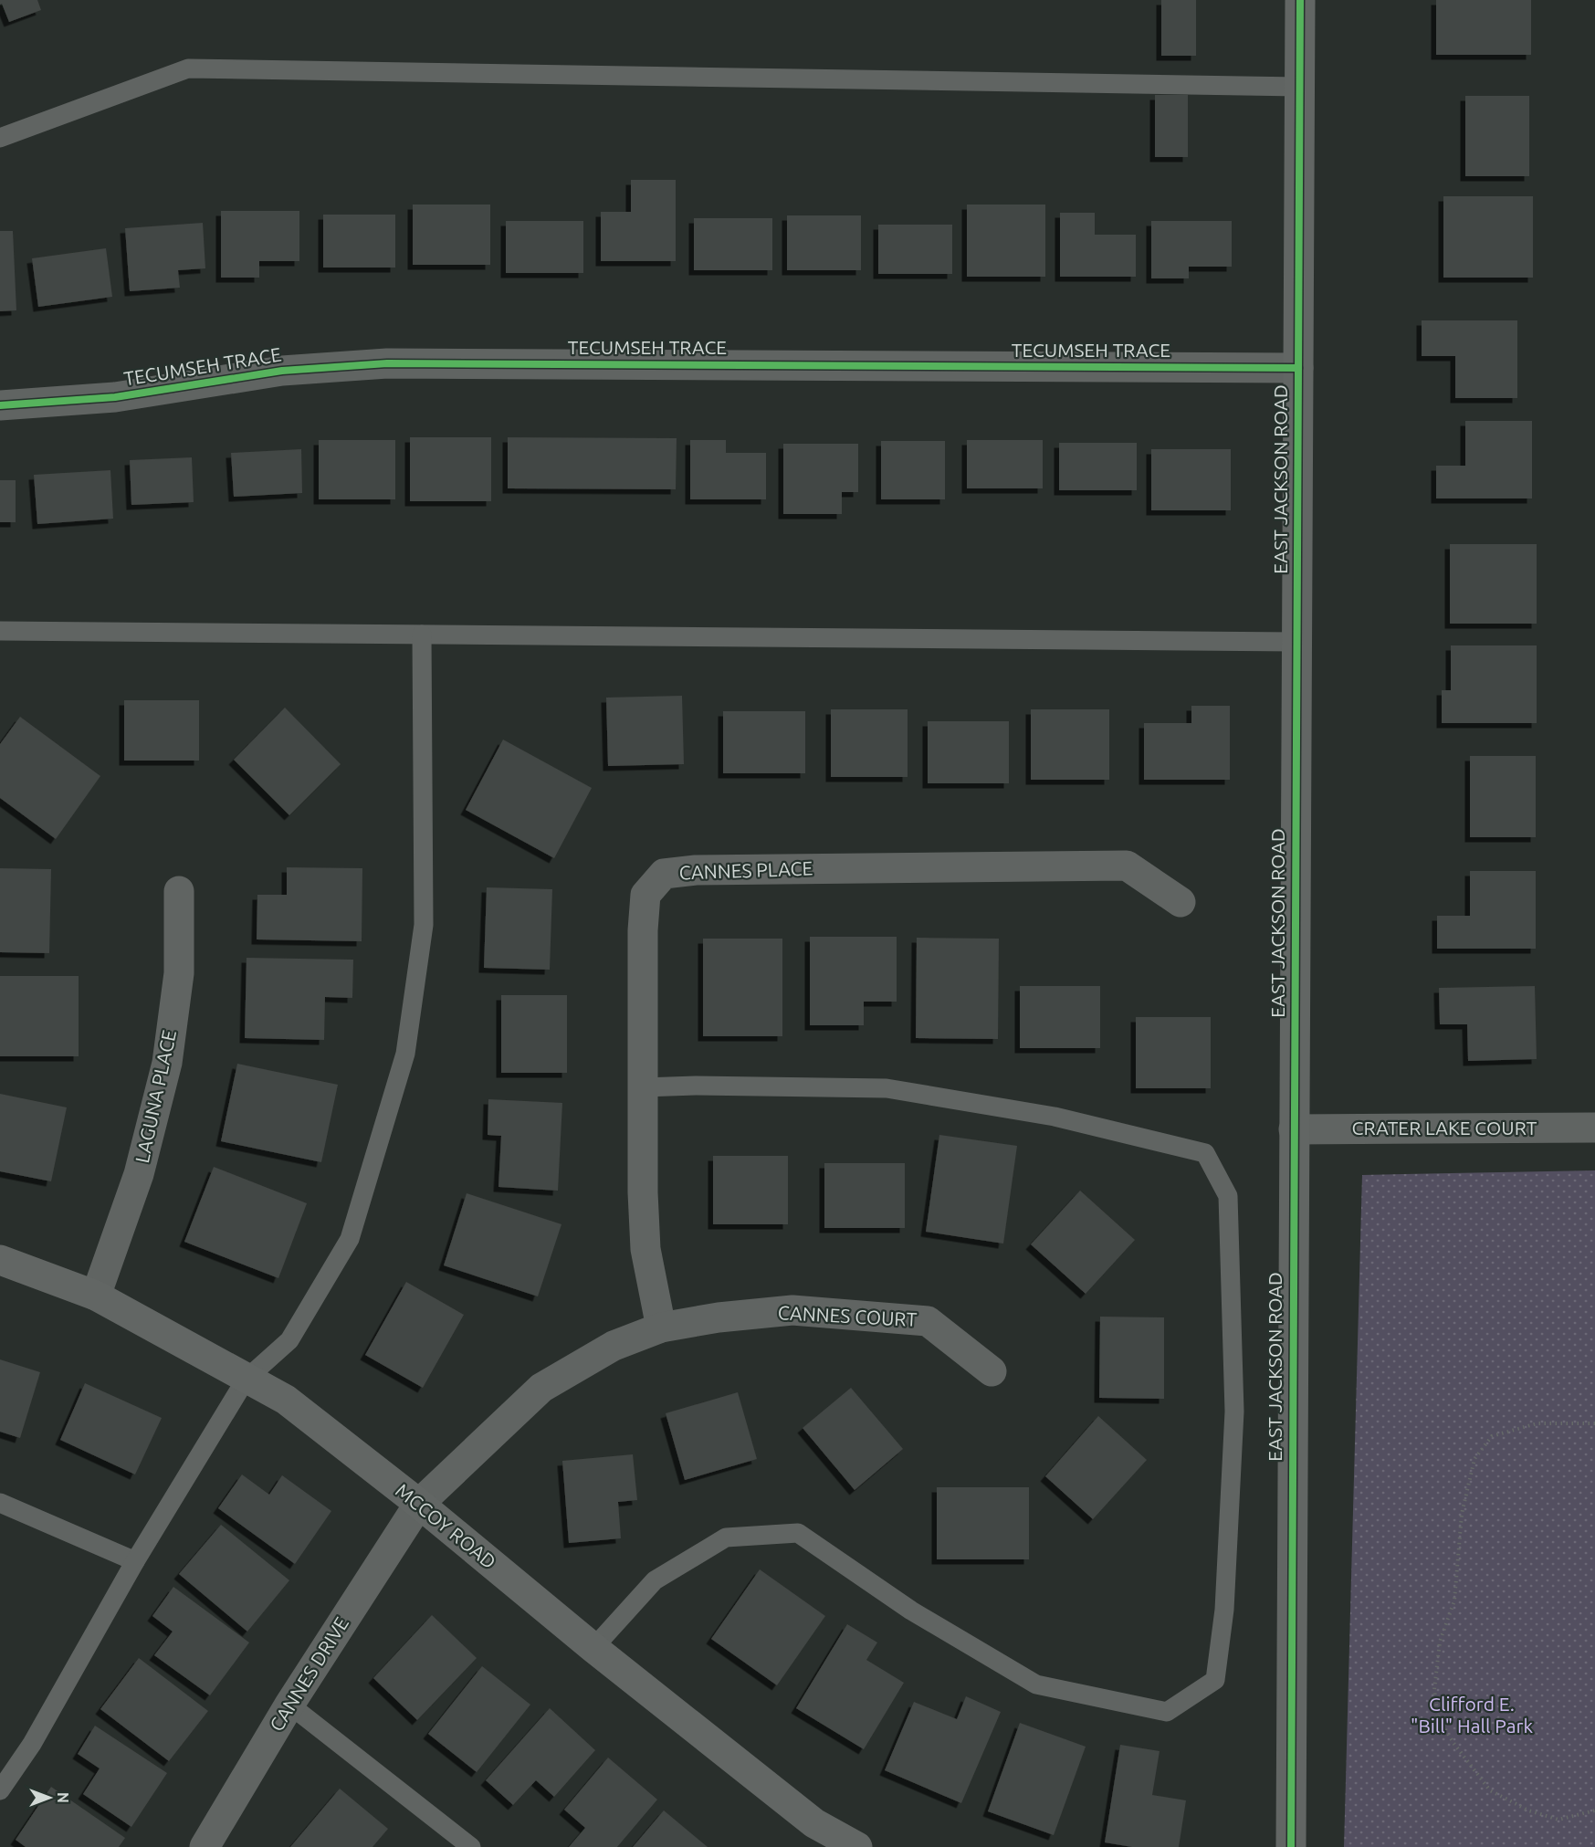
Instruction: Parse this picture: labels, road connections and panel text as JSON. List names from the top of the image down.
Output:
{
  "streets": {
    "street": [
      "TECUMSEH TRACE",
      "EAST JACKSON ROAD",
      "CANNES PLACE",
      "LAGUNA PLACE",
      "CRATER LAKE COURT",
      "CANNES COURT",
      "MCCOY ROAD",
      "CANNES DRIVE"
    ]
  },
  "crossings": [
    ["TECUMSEH TRACE", "EAST JACKSON ROAD"],
    ["EAST JACKSON ROAD", "CRATER LAKE COURT"],
    ["CANNES PLACE", "CANNES COURT"],
    ["LAGUNA PLACE", "MCCOY ROAD"],
    ["CANNES COURT", "MCCOY ROAD"],
    ["CANNES COURT", "CANNES DRIVE"],
    ["MCCOY ROAD", "CANNES DRIVE"]
  ],
  "parks": ["Clifford E. \"Bill\" Hall Park"],
  "north": "right"
}
